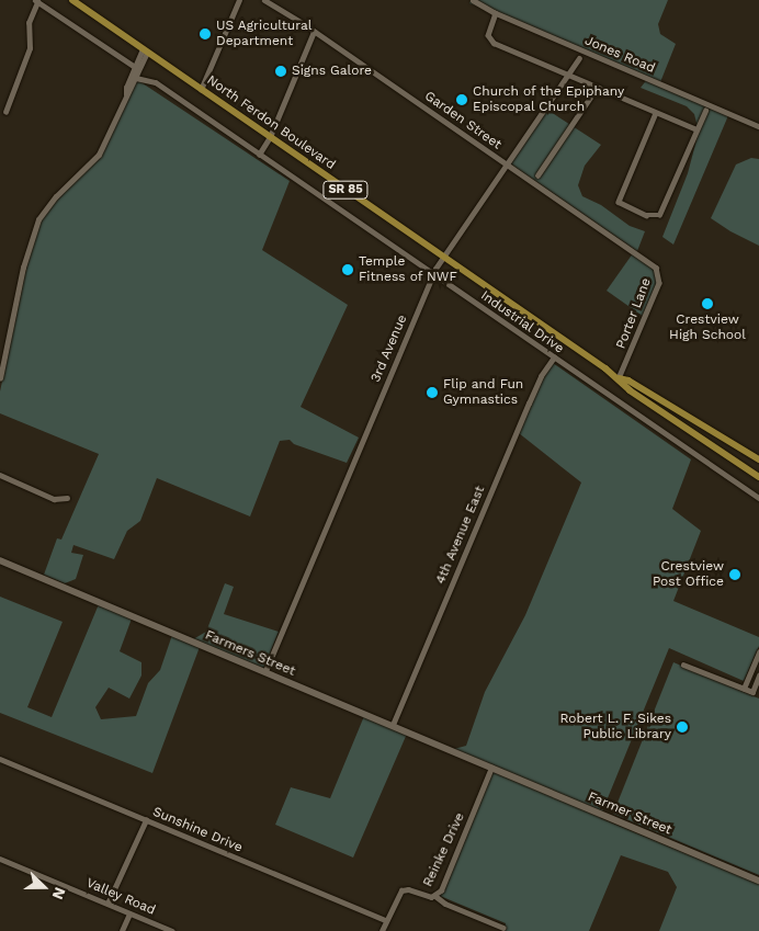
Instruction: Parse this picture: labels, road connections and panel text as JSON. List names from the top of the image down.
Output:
{
  "streets": {
    "main road": ["North Ferdon Boulevard", "SR 85"],
    "street": [
      "Jones Road",
      "Garden Street",
      "Porter Lane",
      "Industrial Drive",
      "3rd Avenue",
      "4th Avenue East",
      "Farmers Street",
      "Farmer Street",
      "Sunshine Drive",
      "Reinke Drive",
      "Valley Road"
    ]
  },
  "crossings": [
    ["Garden Street", "Porter Lane"],
    ["Garden Street", "3rd Avenue"],
    ["North Ferdon Boulevard", "Porter Lane"],
    ["North Ferdon Boulevard", "3rd Avenue"],
    ["Industrial Drive", "3rd Avenue"],
    ["Industrial Drive", "4th Avenue East"],
    ["3rd Avenue", "Farmers Street"],
    ["4th Avenue East", "Farmers Street"],
    ["Farmers Street", "Farmer Street"],
    ["Farmers Street", "Reinke Drive"],
    ["Farmer Street", "Reinke Drive"],
    ["Sunshine Drive", "Reinke Drive"]
  ],
  "places": [
    "US Agricultural Department",
    "Signs Galore",
    "Church of the Epiphany Episcopal Church",
    "Temple Fitness of NWF",
    "Crestview High School",
    "Flip and Fun Gymnastics",
    "Crestview Post Office",
    "Robert L. F. Sikes Public Library"
  ],
  "north": "right"
}
